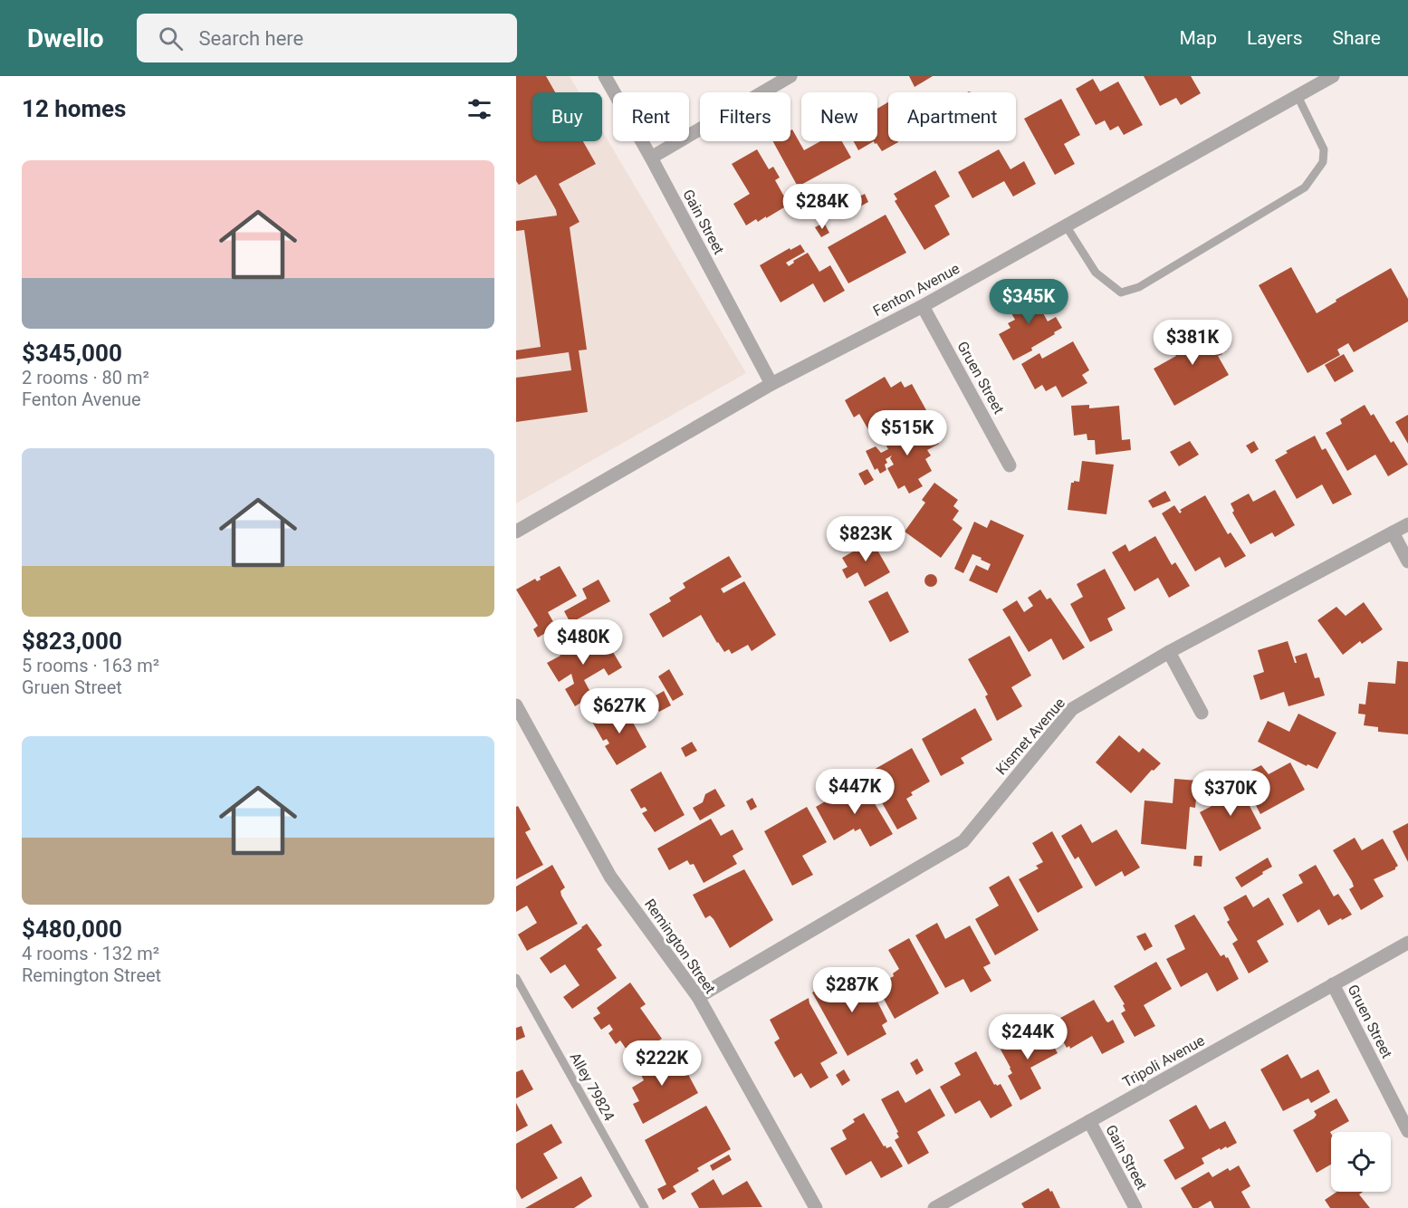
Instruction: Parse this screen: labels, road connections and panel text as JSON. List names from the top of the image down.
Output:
{
  "streets": {
    "street": [
      "Gain Street",
      "Fenton Avenue",
      "Gruen Street",
      "Kismet Avenue",
      "Remington Street",
      "Tripoli Avenue"
    ],
    "lane": ["Alley 79824"]
  },
  "crossings": [
    ["Gain Street", "Fenton Avenue"],
    ["Gain Street", "Tripoli Avenue"],
    ["Fenton Avenue", "Gruen Street"],
    ["Gruen Street", "Tripoli Avenue"],
    ["Kismet Avenue", "Remington Street"]
  ],
  "page": {
    "header": "Dwello",
    "search": "Search here",
    "nav": ["Map", "Layers", "Share"],
    "heading": "12 homes",
    "chip": [
      "Buy",
      "Rent",
      "Filters",
      "New",
      "Apartment"
    ],
    "list": [
      {
        "name": "$345,000",
        "note": "2 rooms · 80 m² · Fenton Avenue"
      },
      {
        "name": "$823,000",
        "note": "5 rooms · 163 m² · Gruen Street"
      },
      {
        "name": "$480,000",
        "note": "4 rooms · 132 m² · Remington Street"
      }
    ],
    "price": [
      "$284K",
      "$345K",
      "$381K",
      "$515K",
      "$823K",
      "$480K",
      "$627K",
      "$447K",
      "$370K",
      "$287K",
      "$244K",
      "$222K"
    ]
  }
}
